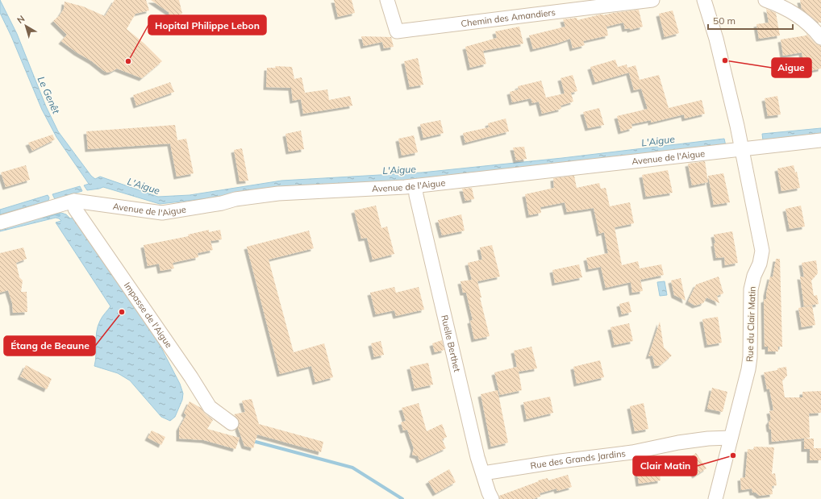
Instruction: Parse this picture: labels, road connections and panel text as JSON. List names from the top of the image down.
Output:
{
  "streets": {
    "street": [
      "Chemin des Amandiers",
      "Avenue de l'Aigue",
      "Impasse de l'Aigue",
      "Rue du Clair Matin",
      "Ruelle Berthet",
      "Rue des Grands Jardins"
    ]
  },
  "crossings": [
    ["Avenue de l'Aigue", "Impasse de l'Aigue"],
    ["Avenue de l'Aigue", "Rue du Clair Matin"],
    ["Avenue de l'Aigue", "Ruelle Berthet"],
    ["Rue du Clair Matin", "Rue des Grands Jardins"],
    ["Ruelle Berthet", "Rue des Grands Jardins"]
  ],
  "water": ["Le Genêt", "L'Aigue"],
  "places": [
    "Aigue",
    "Hopital Philippe Lebon",
    "Étang de Beaune",
    "Clair Matin"
  ],
  "scale_bar": "50 m",
  "north": "top left"
}
